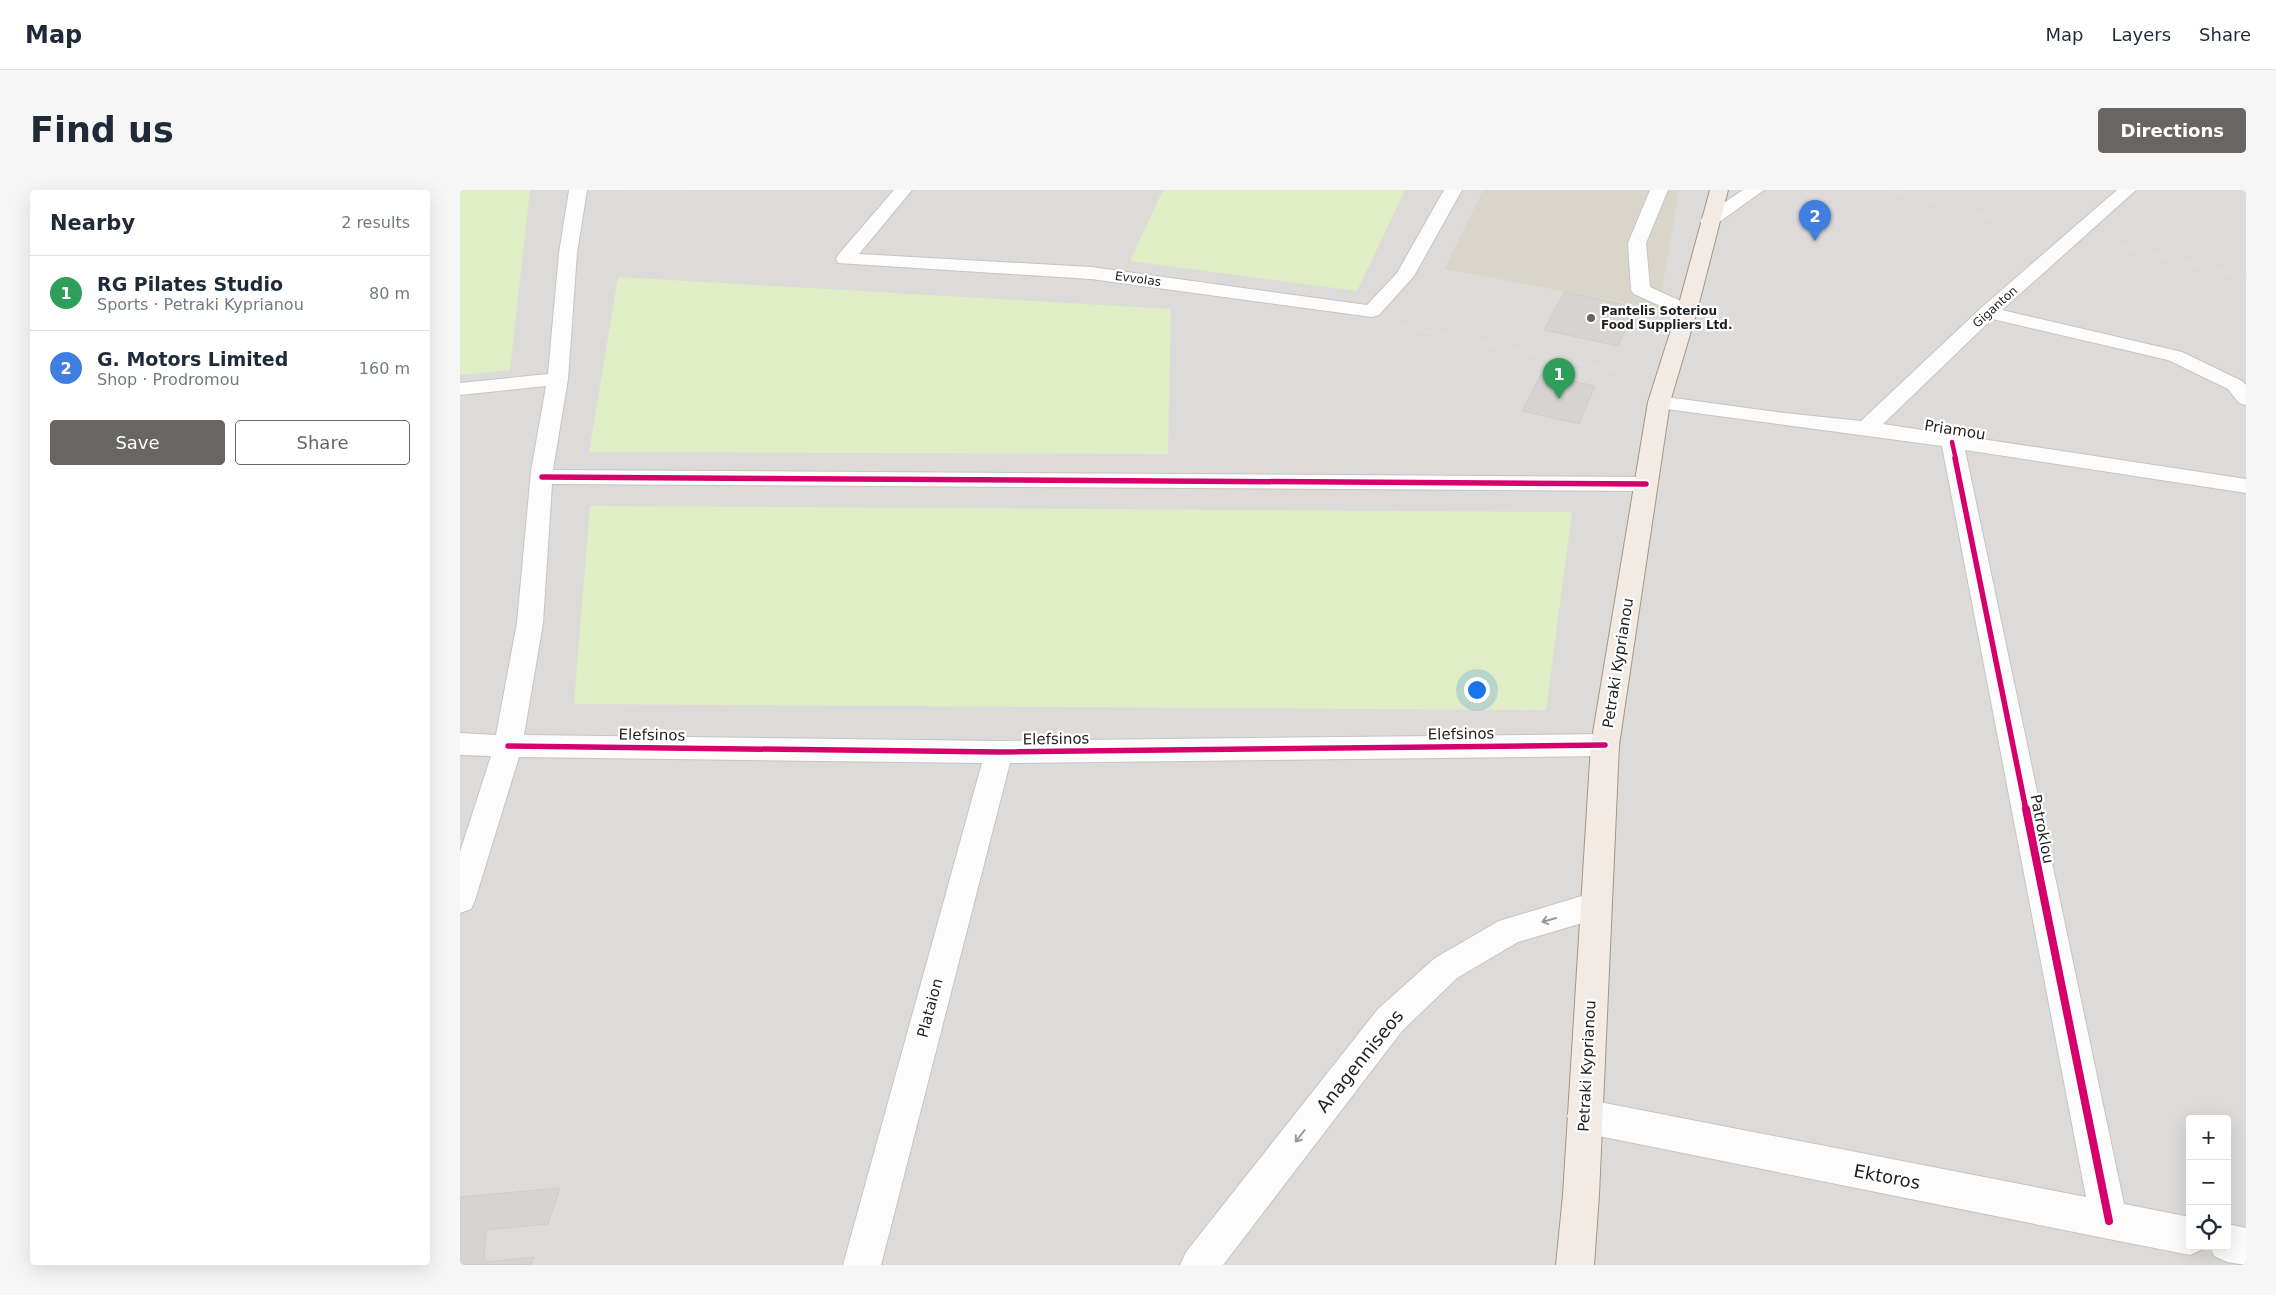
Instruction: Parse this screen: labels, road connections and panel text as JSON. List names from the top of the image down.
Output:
{
  "streets": {
    "main road": ["Petraki Kyprianou"],
    "street": [
      "EvvoIas",
      "Giganton",
      "Priamou",
      "Elefsinos",
      "Patroklou",
      "Plataion",
      "Anagenniseos",
      "Ektoros"
    ]
  },
  "crossings": [
    ["Giganton", "Priamou"],
    ["Priamou", "Petraki Kyprianou"],
    ["Priamou", "Patroklou"],
    ["Petraki Kyprianou", "Elefsinos"],
    ["Petraki Kyprianou", "Anagenniseos"],
    ["Petraki Kyprianou", "Ektoros"],
    ["Elefsinos", "Plataion"],
    ["Patroklou", "Ektoros"]
  ],
  "one_way": ["Anagenniseos"],
  "places": ["Pantelis Soteriou Food Suppliers Ltd."],
  "page": {
    "header": "Map",
    "nav": ["Map", "Layers", "Share"],
    "buttons": [
      "Directions",
      ["Save", "Share"]
    ],
    "title": "Find us",
    "heading": ["Nearby", "2 results"],
    "pins": ["2", "1"],
    "list": [
      {
        "mark": "1",
        "name": "RG Pilates Studio",
        "note": "Sports · Petraki Kyprianou",
        "value": "80 m"
      },
      {
        "mark": "2",
        "name": "G. Motors Limited",
        "note": "Shop · Prodromou",
        "value": "160 m"
      }
    ],
    "map_buttons": ["+", "−"]
  }
}
